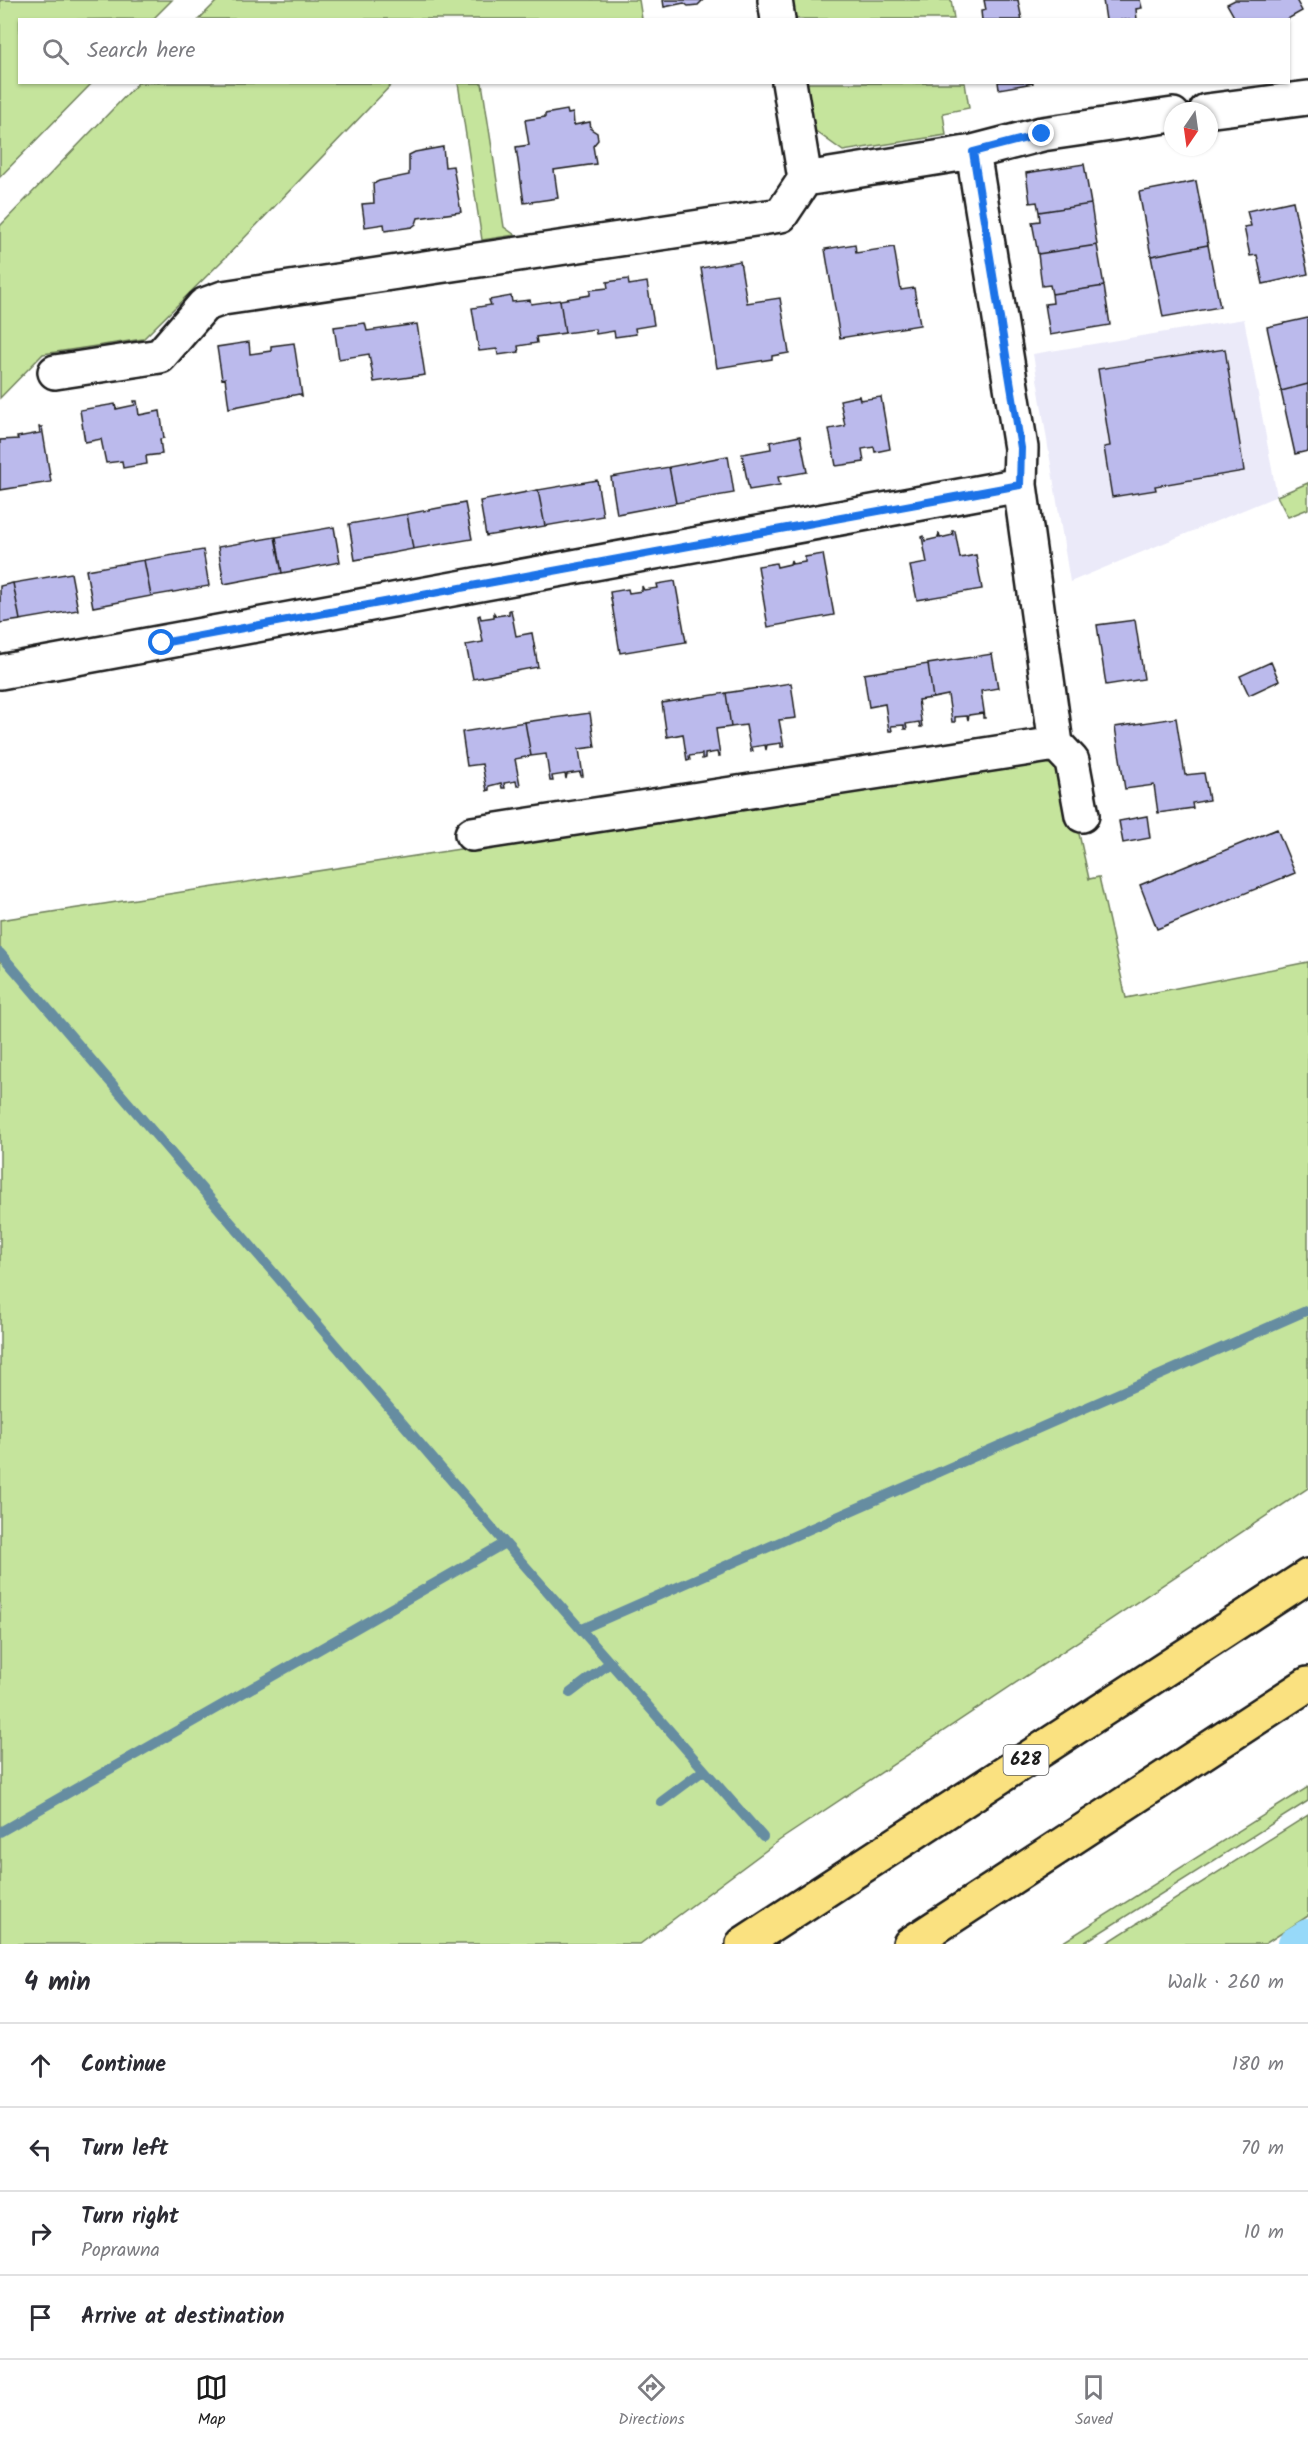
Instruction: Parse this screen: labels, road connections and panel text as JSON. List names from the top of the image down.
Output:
{
  "streets": {
    "main road": ["628"]
  },
  "north": "bottom",
  "page": {
    "search": "Search here",
    "heading": ["4 min", "Walk · 260 m"],
    "list": [
      ["Continue", "180 m"],
      ["Turn left", "70 m"],
      ["Turn right", "Poprawna", "10 m"],
      "Arrive at destination"
    ],
    "nav": ["Map", "Directions", "Saved"]
  }
}
